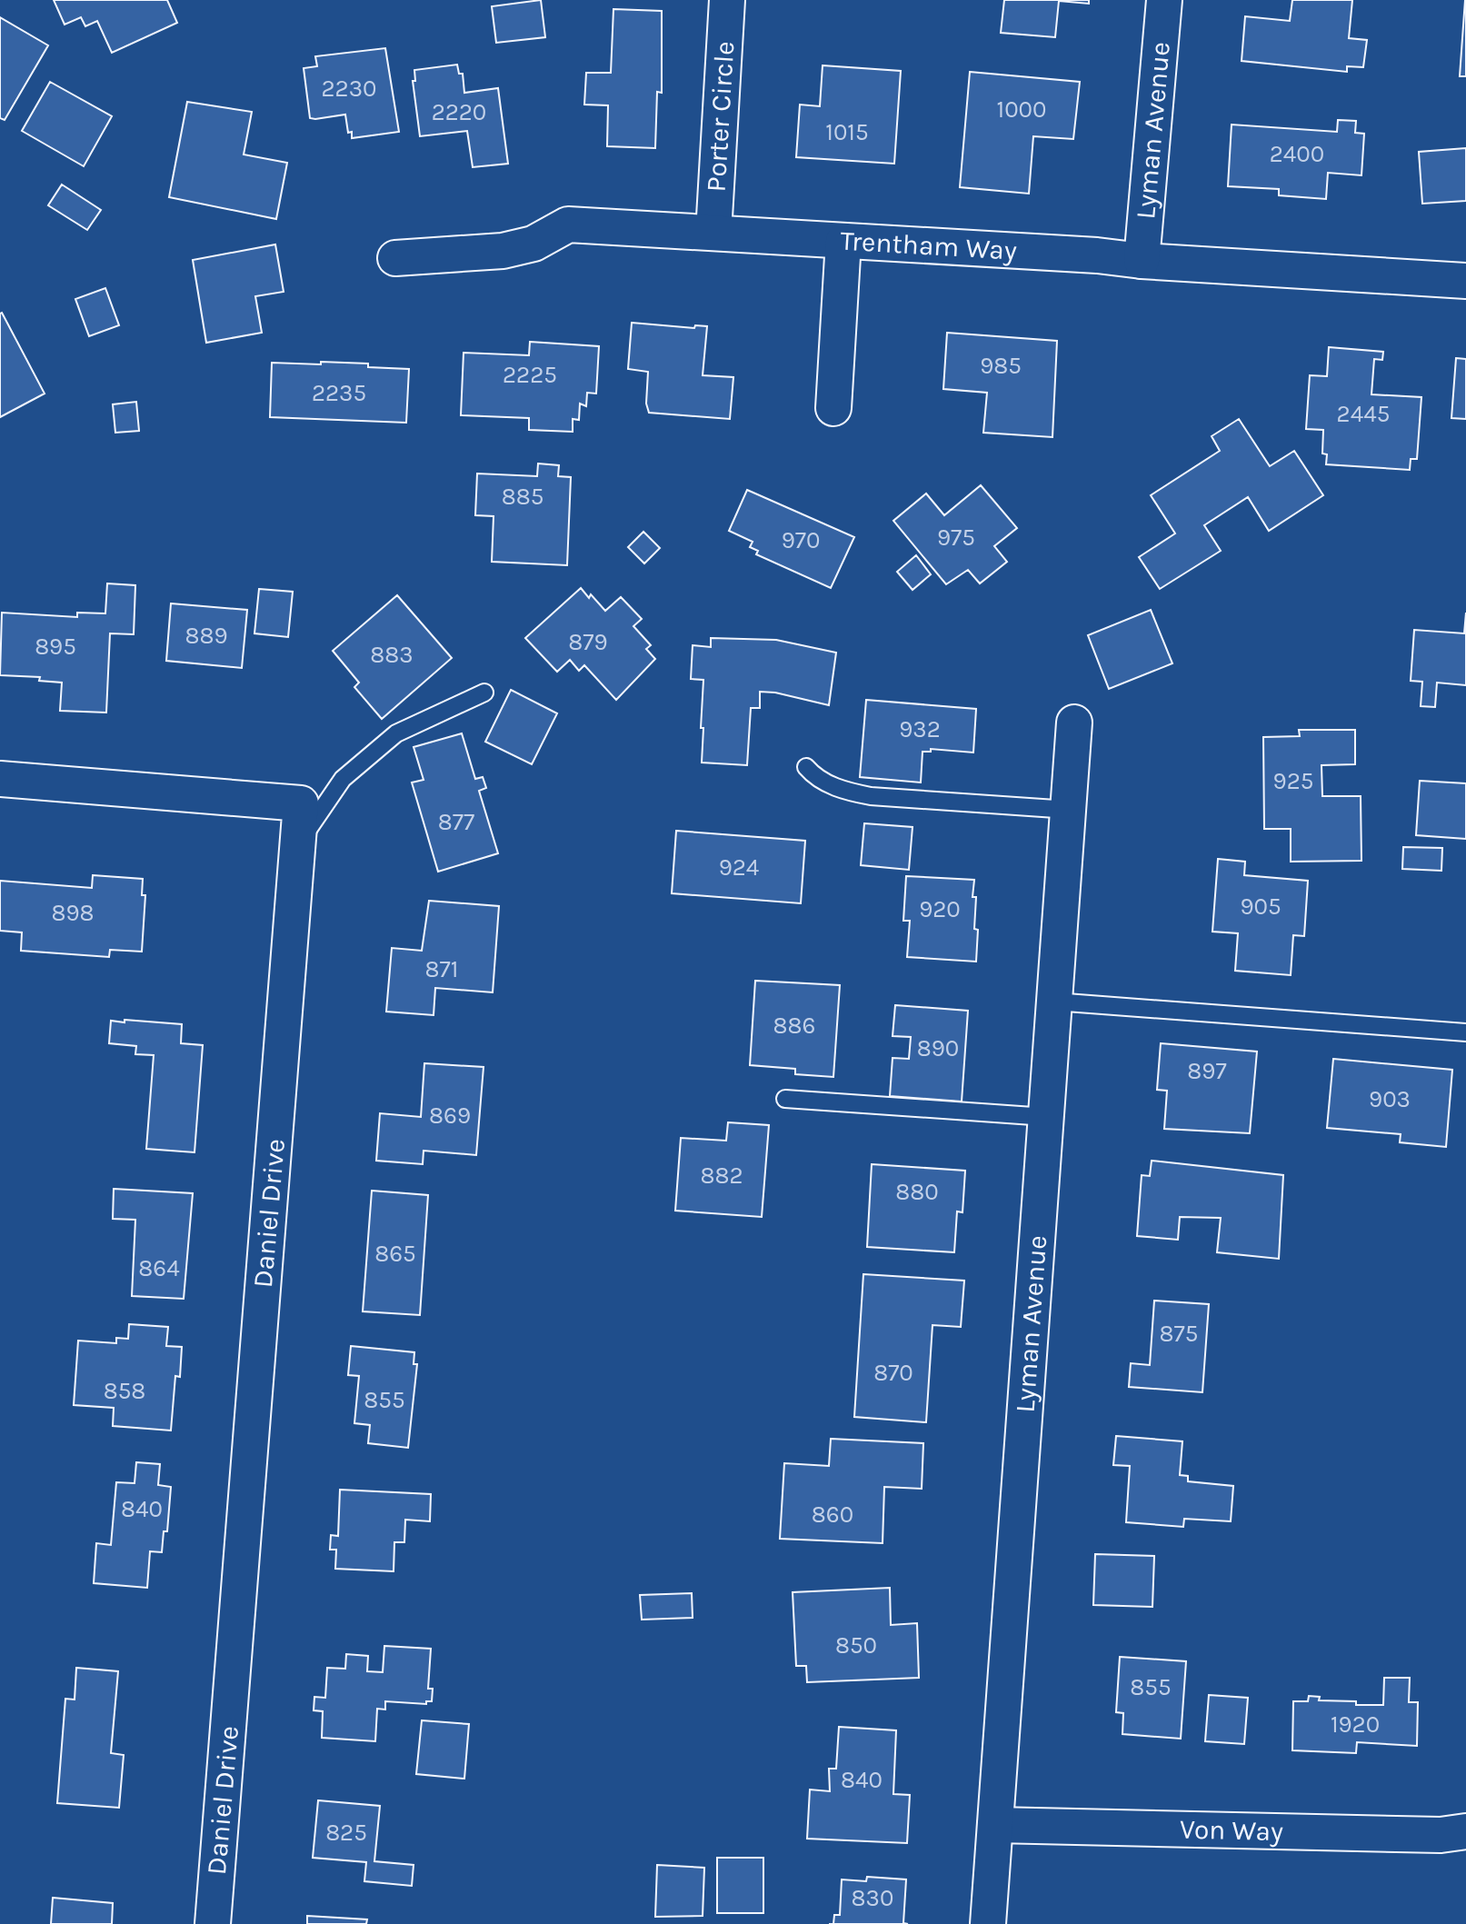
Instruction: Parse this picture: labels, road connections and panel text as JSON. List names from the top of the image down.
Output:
{
  "streets": {
    "street": [
      "Porter Circle",
      "Lyman Avenue",
      "Trentham Way",
      "Daniel Drive",
      "Von Way"
    ]
  },
  "crossings": [
    ["Porter Circle", "Trentham Way"],
    ["Lyman Avenue", "Trentham Way"],
    ["Lyman Avenue", "Von Way"]
  ],
  "house_numbers": [
    "2230",
    "1000",
    "2220",
    "1015",
    "2400",
    "985",
    "2225",
    "2235",
    "2445",
    "885",
    "975",
    "970",
    "889",
    "879",
    "895",
    "883",
    "932",
    "925",
    "877",
    "924",
    "905",
    "920",
    "898",
    "871",
    "886",
    "890",
    "897",
    "903",
    "869",
    "882",
    "880",
    "865",
    "864",
    "875",
    "870",
    "858",
    "855",
    "840",
    "860",
    "850",
    "855",
    "1920",
    "840",
    "825",
    "830"
  ]
}
